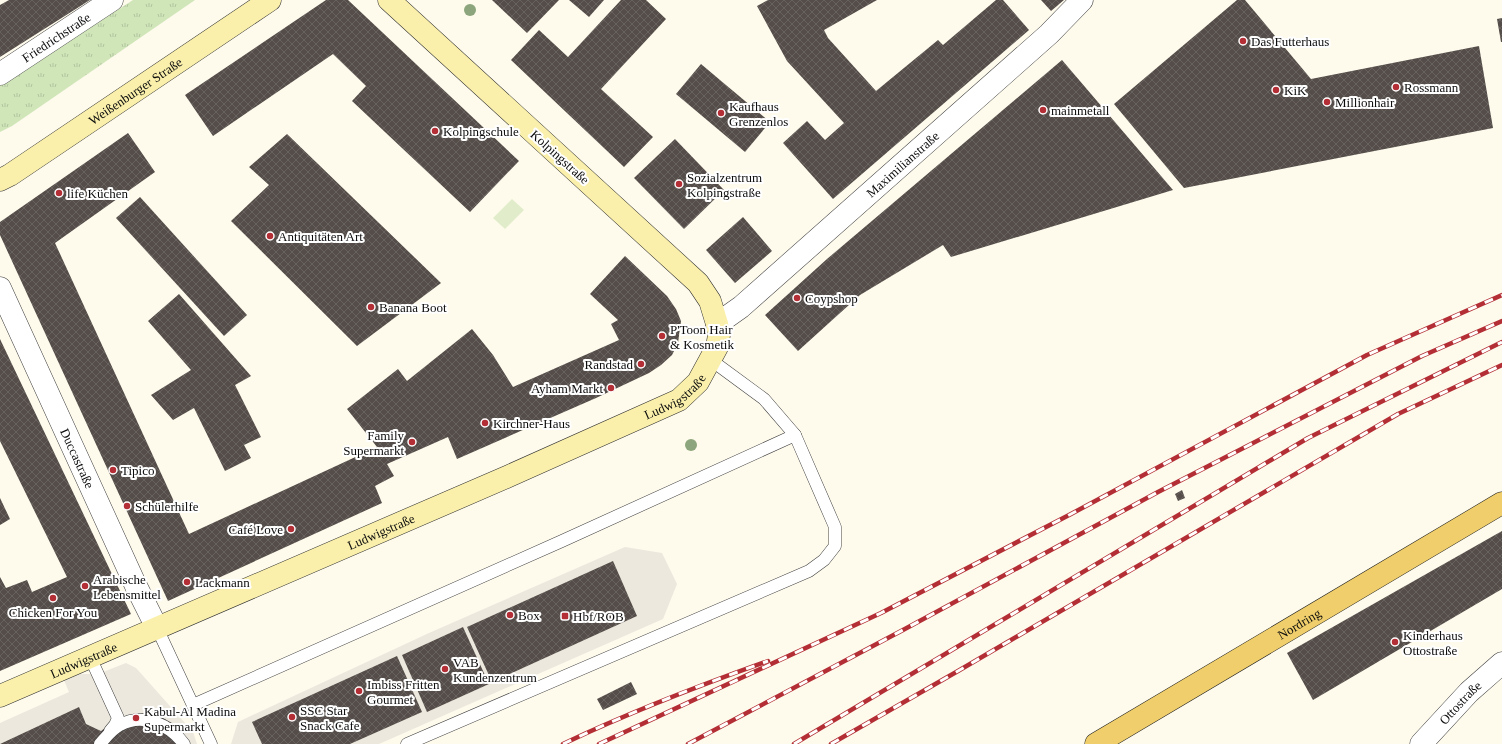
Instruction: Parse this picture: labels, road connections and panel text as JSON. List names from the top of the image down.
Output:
{
  "streets": {
    "main road": ["Nordring"],
    "street": [
      "Friedrichstraße",
      "Weißenburger Straße",
      "Kolpingstraße",
      "Maximilianstraße",
      "Ludwigstraße",
      "Duccastraße",
      "Ottostraße"
    ]
  },
  "crossings": [
    ["Kolpingstraße", "Maximilianstraße"],
    ["Kolpingstraße", "Ludwigstraße"],
    ["Maximilianstraße", "Ludwigstraße"],
    ["Ludwigstraße", "Duccastraße"]
  ],
  "places": {
    "other": [
      "Das Futterhaus",
      "Rossmann",
      "KiK",
      "Millionhair",
      "mainmetall",
      "Kaufhaus Grenzenlos",
      "Kolpingschule",
      "Sozialzentrum Kolpingstraße",
      "life Küchen",
      "Antiquitäten Art",
      "Coypshop",
      "Banana Boot",
      "P'Toon Hair & Kosmetik",
      "Randstad",
      "Ayham Markt",
      "Kirchner-Haus",
      "Family Supermarkt",
      "Tipico",
      "Schülerhilfe",
      "Café Love",
      "Lackmann",
      "Arabische Lebensmittel",
      "Chicken For You",
      "Box",
      "Kinderhaus Ottostraße",
      "VAB Kundenzentrum",
      "Imbiss Fritten Gourmet",
      "SSC Star Snack Cafe",
      "Kabul-Al Madina Supermarkt"
    ],
    "transit": ["Hbf/ROB"]
  }
}
